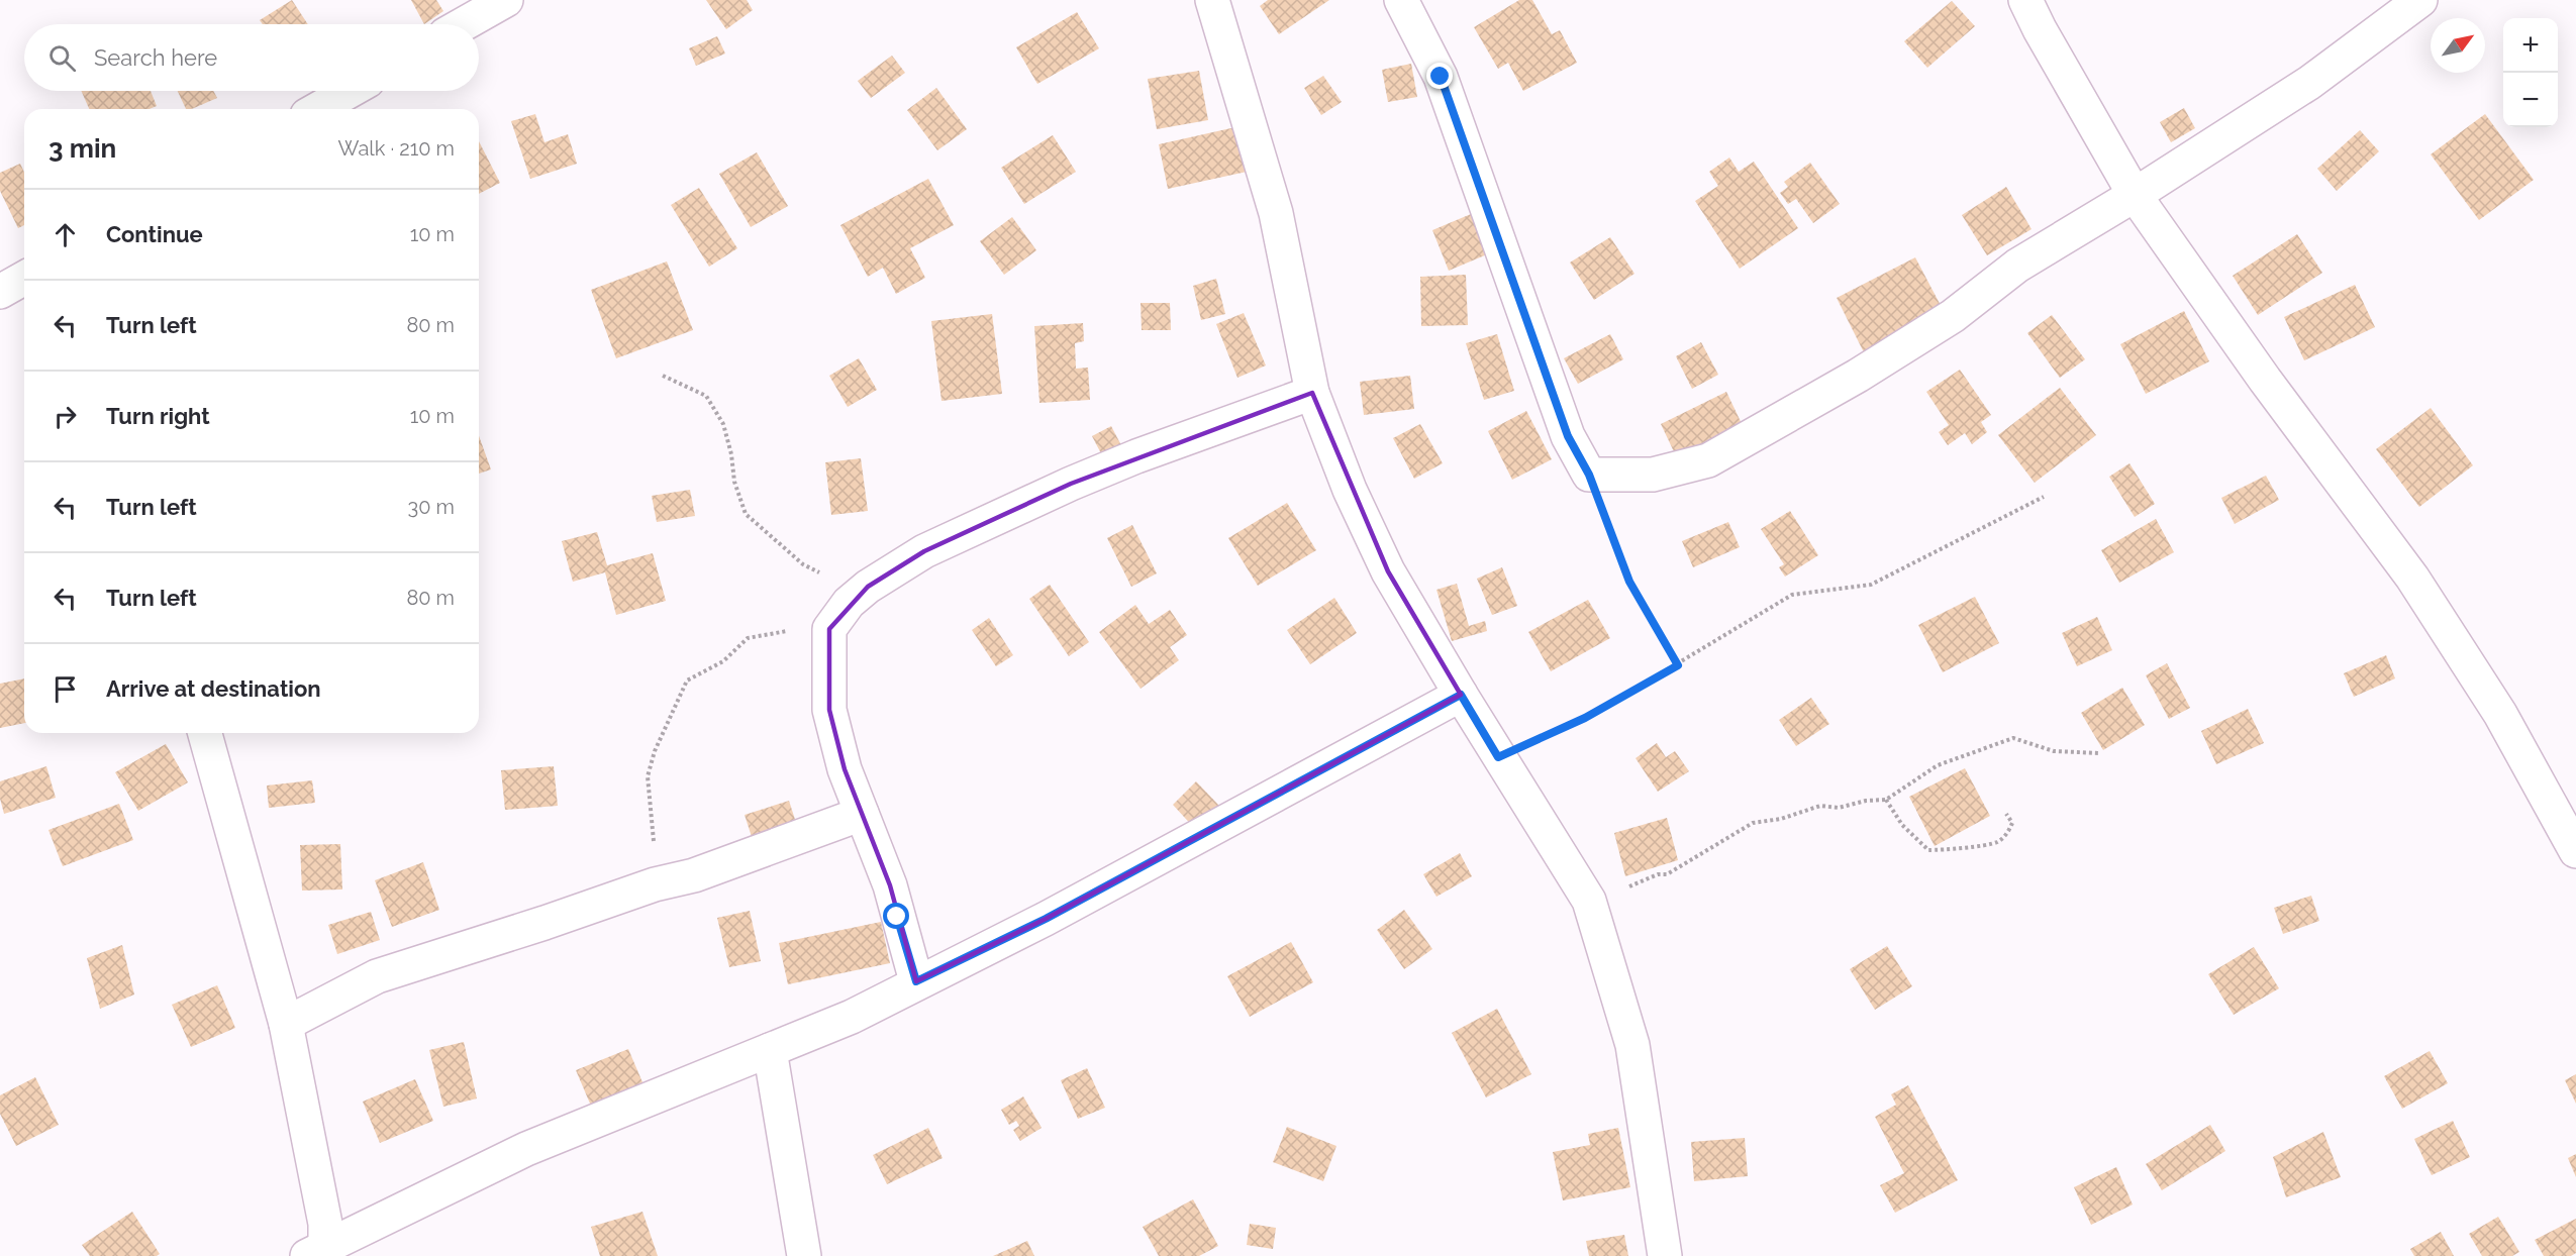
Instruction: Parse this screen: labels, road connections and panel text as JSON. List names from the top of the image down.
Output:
{
  "north": "top right",
  "page": {
    "map_buttons": ["+", "−"],
    "search": "Search here",
    "heading": ["3 min", "Walk · 210 m"],
    "list": [
      ["Continue", "10 m"],
      ["Turn left", "80 m"],
      ["Turn right", "10 m"],
      ["Turn left", "30 m"],
      ["Turn left", "80 m"],
      "Arrive at destination"
    ]
  }
}
